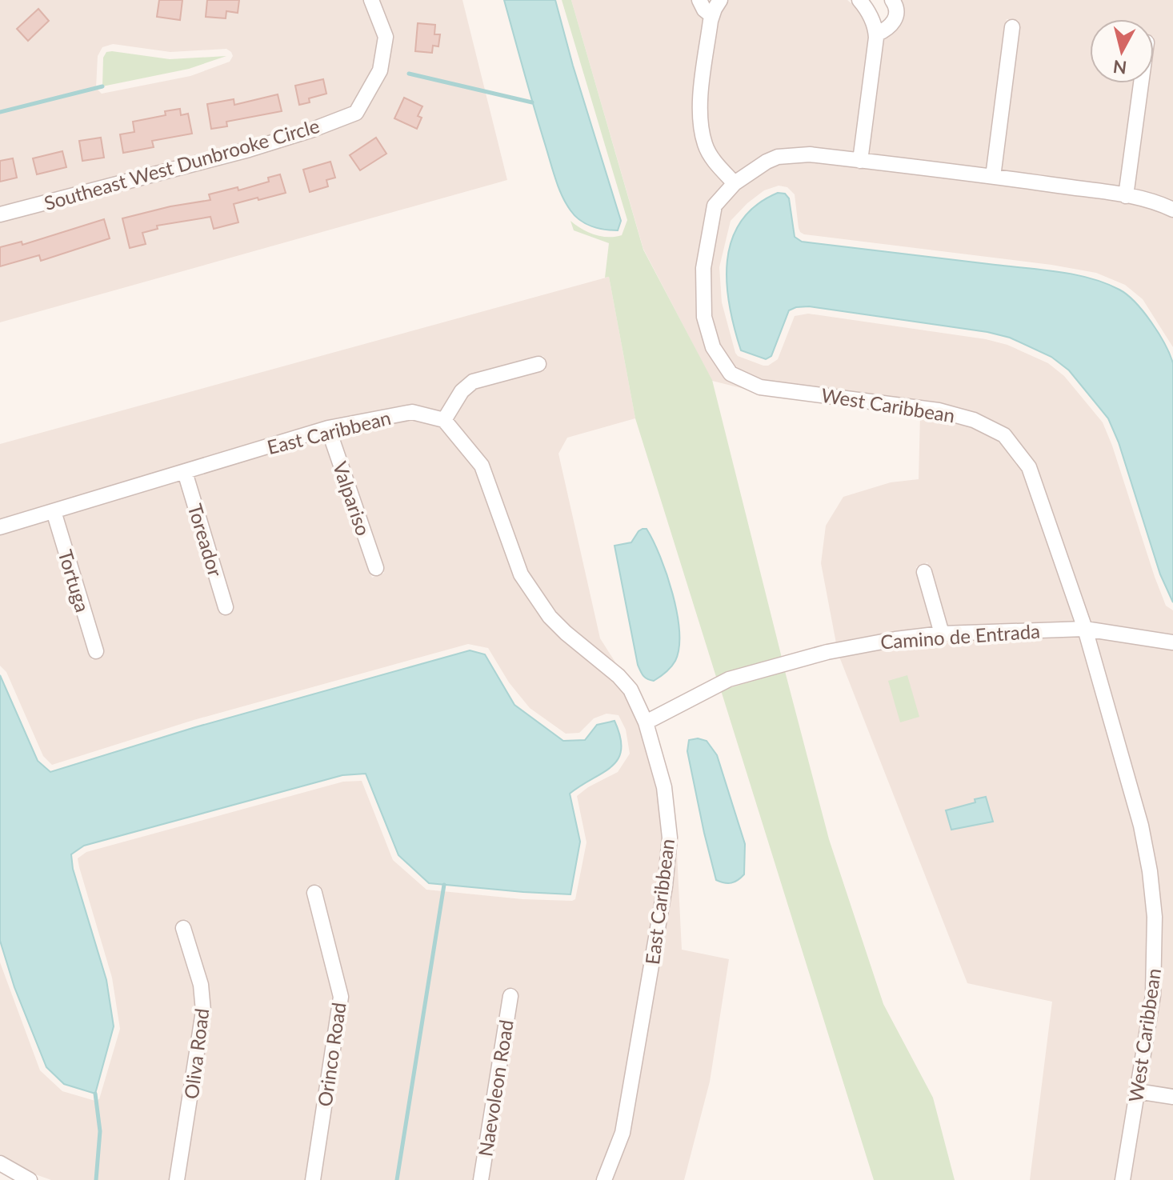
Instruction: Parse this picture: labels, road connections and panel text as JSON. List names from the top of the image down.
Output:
{
  "streets": {
    "street": [
      "Southeast West Dunbrooke Circle",
      "West Caribbean",
      "East Caribbean",
      "Valpariso",
      "Toreador",
      "Tortuga",
      "Camino de Entrada",
      "Oliva Road",
      "Orinco Road",
      "Naevoleon Road"
    ]
  },
  "crossings": [
    ["West Caribbean", "Camino de Entrada"],
    ["East Caribbean", "Valpariso"],
    ["East Caribbean", "Toreador"],
    ["East Caribbean", "Tortuga"],
    ["East Caribbean", "Camino de Entrada"]
  ],
  "north": "bottom"
}
